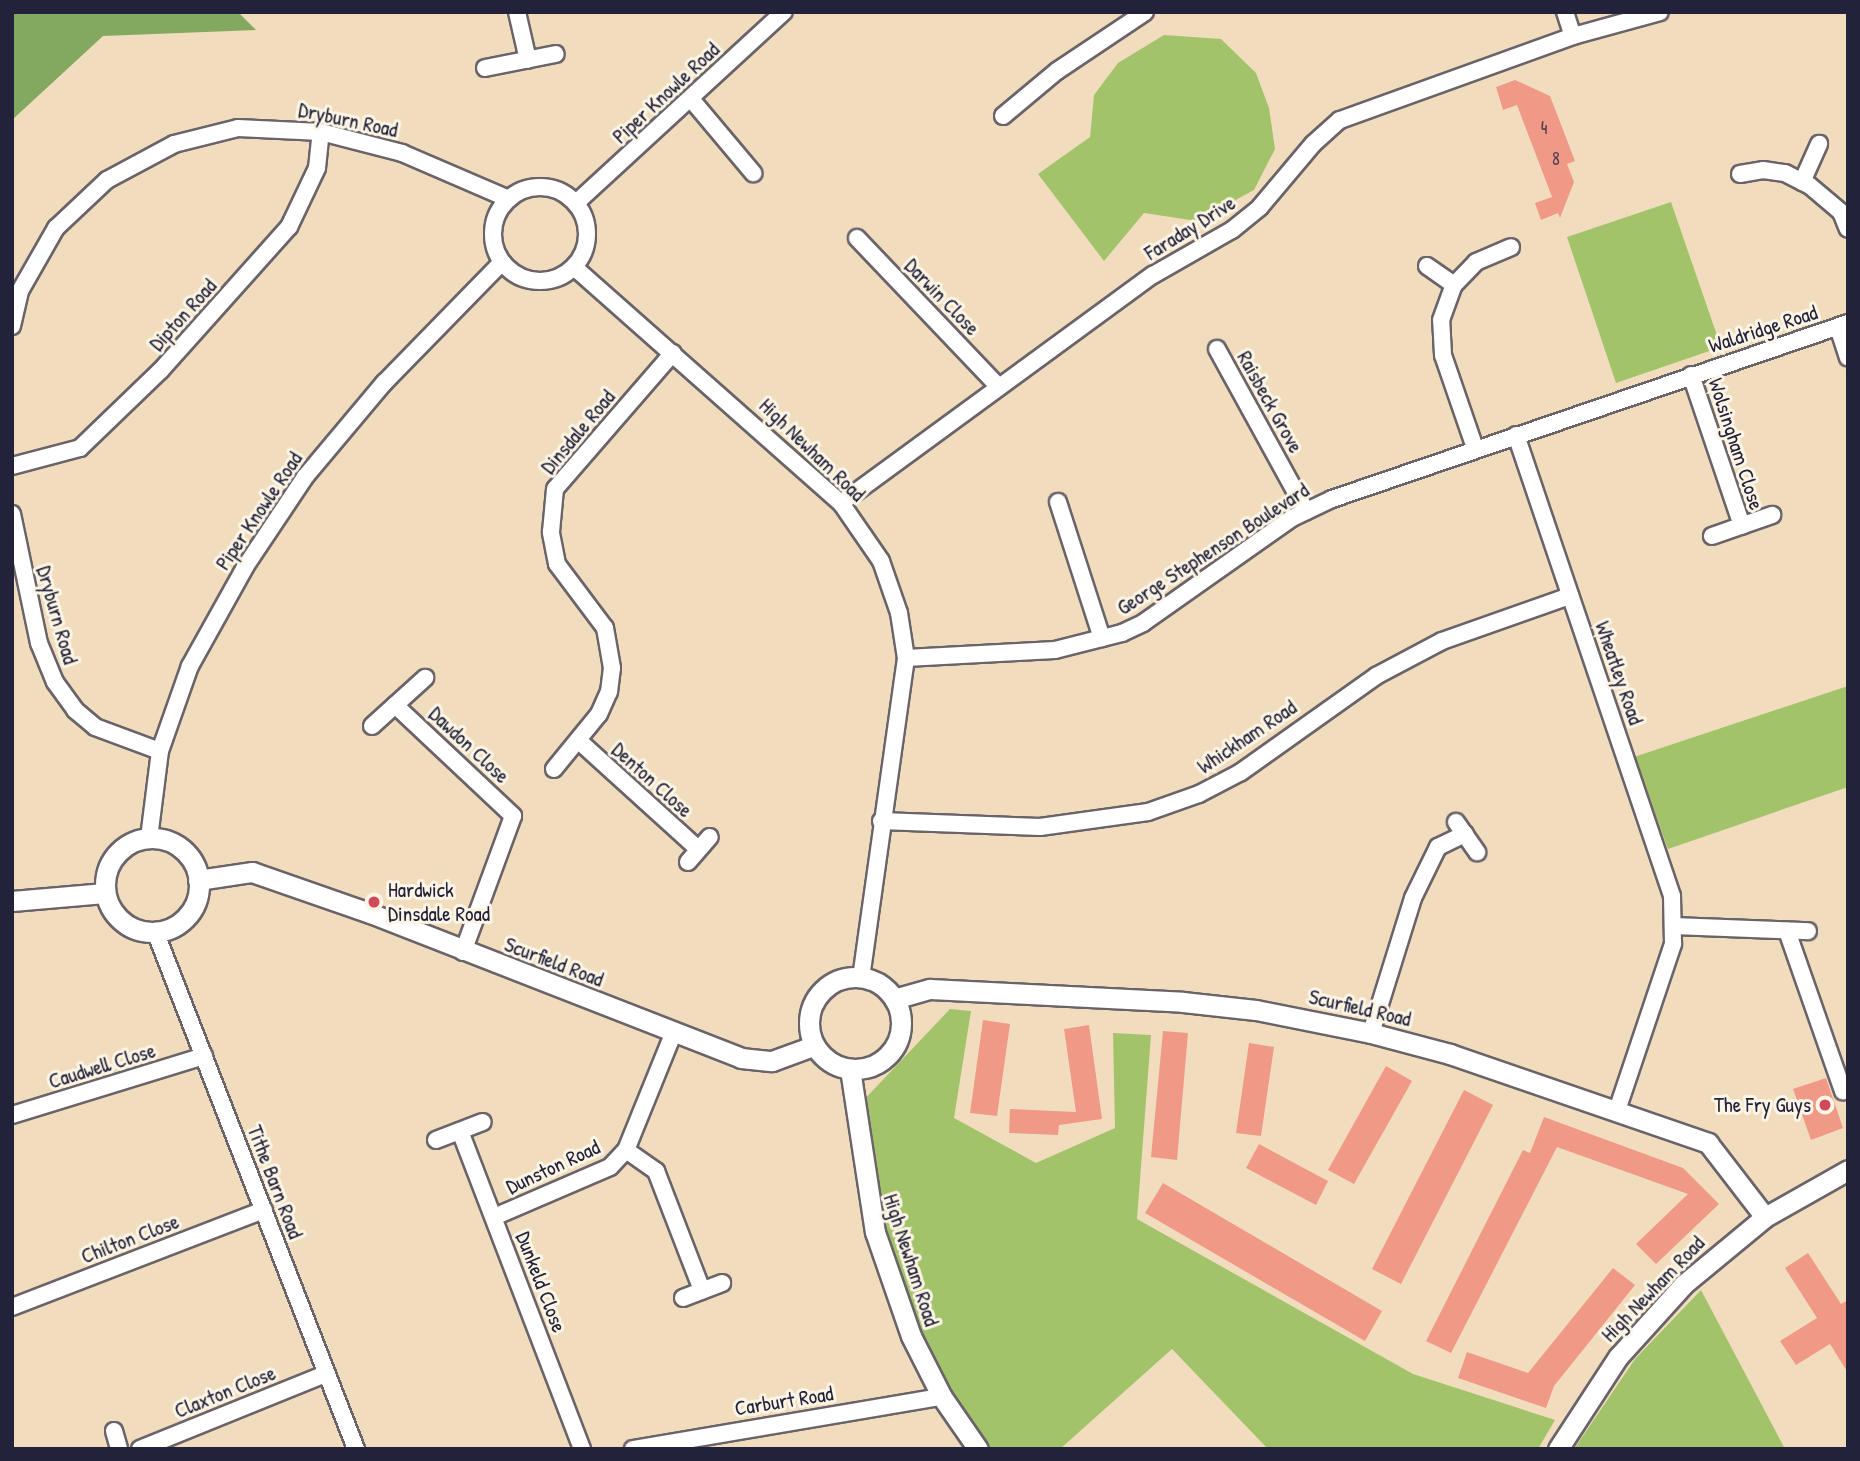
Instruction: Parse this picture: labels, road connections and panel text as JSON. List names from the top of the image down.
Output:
{
  "streets": {
    "street": [
      "Piper Knowle Road",
      "Dryburn Road",
      "Faraday Drive",
      "Darwin Close",
      "Dipton Road",
      "Waldridge Road",
      "Raisbeck Grove",
      "Dinsdale Road",
      "Wolsingham Close",
      "High Newham Road",
      "George Stephenson Boulevard",
      "Wheatley Road",
      "Whickham Road",
      "Dawdon Close",
      "Denton Close",
      "Scurfield Road",
      "Caudwell Close",
      "Dunston Road",
      "Tithe Barn Road",
      "Chilton Close",
      "Dunkeld Close",
      "Claxton Close",
      "Carburt Road"
    ]
  },
  "crossings": [
    ["Piper Knowle Road", "Dryburn Road"],
    ["Piper Knowle Road", "High Newham Road"],
    ["Piper Knowle Road", "Scurfield Road"],
    ["Piper Knowle Road", "Tithe Barn Road"],
    ["Dryburn Road", "Dipton Road"],
    ["Dryburn Road", "High Newham Road"],
    ["Faraday Drive", "Darwin Close"],
    ["Faraday Drive", "High Newham Road"],
    ["Waldridge Road", "Wolsingham Close"],
    ["Waldridge Road", "George Stephenson Boulevard"],
    ["Raisbeck Grove", "George Stephenson Boulevard"],
    ["Dinsdale Road", "High Newham Road"],
    ["Dinsdale Road", "Denton Close"],
    ["Wolsingham Close", "George Stephenson Boulevard"],
    ["High Newham Road", "George Stephenson Boulevard"],
    ["High Newham Road", "Whickham Road"],
    ["High Newham Road", "Scurfield Road"],
    ["High Newham Road", "Carburt Road"],
    ["George Stephenson Boulevard", "Wheatley Road"],
    ["Wheatley Road", "Whickham Road"],
    ["Wheatley Road", "Scurfield Road"],
    ["Dawdon Close", "Scurfield Road"],
    ["Scurfield Road", "Dunston Road"],
    ["Scurfield Road", "Tithe Barn Road"],
    ["Caudwell Close", "Tithe Barn Road"],
    ["Dunston Road", "Dunkeld Close"],
    ["Tithe Barn Road", "Chilton Close"],
    ["Tithe Barn Road", "Claxton Close"]
  ],
  "places": ["Hardwick Dinsdale Road", "The Fry Guys"],
  "house_numbers": ["4", "8"]
}
